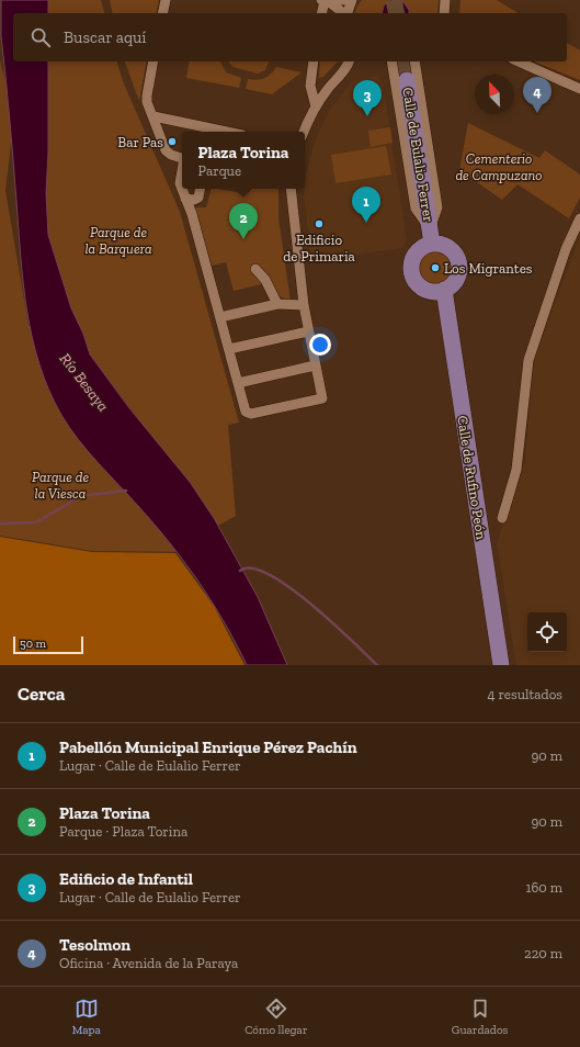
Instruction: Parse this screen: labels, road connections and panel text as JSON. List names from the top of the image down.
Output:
{
  "streets": {
    "main road": ["Calle de Eulalio Ferrer", "Calle de Rufino Peón"]
  },
  "crossings": [
    ["Calle de Eulalio Ferrer", "Calle de Rufino Peón"]
  ],
  "water": ["Río Besaya"],
  "parks": ["Cementerio de Campuzano", "Parque de la Barquera", "Parque de la Viesca"],
  "places": ["Bar Pas", "Edificio de Primaria", "Los Migrantes"],
  "scale_bar": "50 m",
  "north": "top left",
  "page": {
    "search": "Buscar aquí",
    "pins": [
      "4",
      "3",
      "1",
      "2"
    ],
    "popup": ["Plaza Torina", "Parque"],
    "scale": "50 m",
    "heading": ["Cerca", "4 resultados"],
    "list": [
      {
        "mark": "1",
        "name": "Pabellón Municipal Enrique Pérez Pachín",
        "note": "Lugar · Calle de Eulalio Ferrer",
        "value": "90 m"
      },
      {
        "mark": "2",
        "name": "Plaza Torina",
        "note": "Parque · Plaza Torina",
        "value": "90 m"
      },
      {
        "mark": "3",
        "name": "Edificio de Infantil",
        "note": "Lugar · Calle de Eulalio Ferrer",
        "value": "160 m"
      },
      {
        "mark": "4",
        "name": "Tesolmon",
        "note": "Oficina · Avenida de la Paraya",
        "value": "220 m"
      }
    ],
    "nav": ["Mapa", "Cómo llegar", "Guardados"]
  }
}
